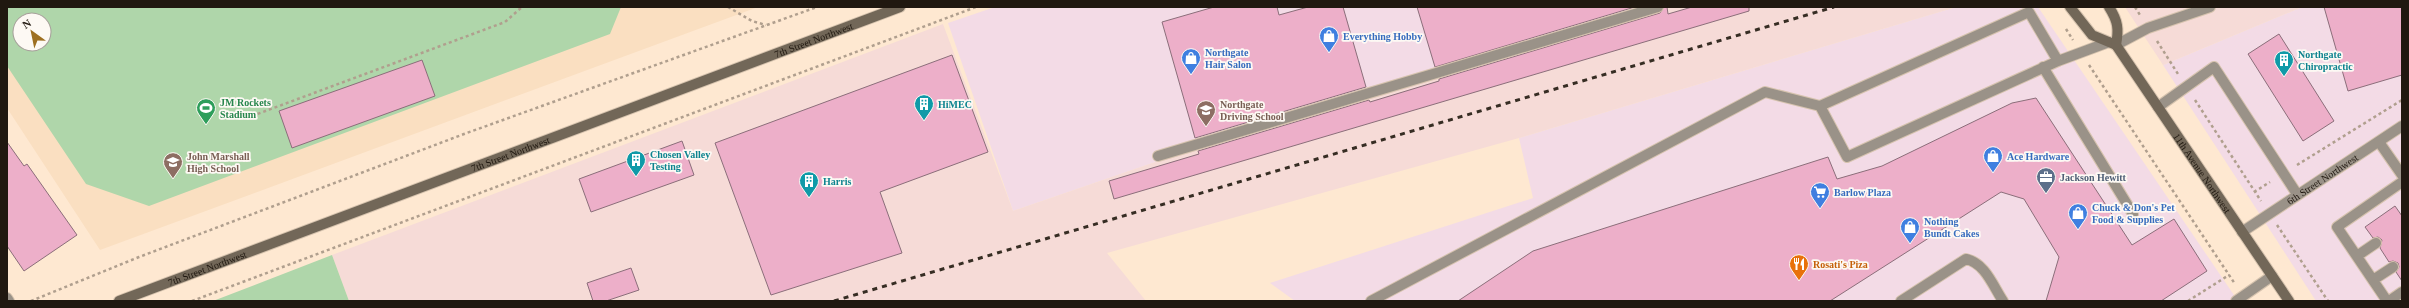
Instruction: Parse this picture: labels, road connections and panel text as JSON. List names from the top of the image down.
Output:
{
  "streets": {
    "main road": ["7th Street Northwest", "11th Avenue Northwest"],
    "street": ["6th Street Northwest"]
  },
  "crossings": [
    ["11th Avenue Northwest", "6th Street Northwest"]
  ],
  "places": {
    "shop": [
      "Everything Hobby",
      "Northgate Hair Salon",
      "Ace Hardware",
      "Chuck & Don's Pet Food & Supplies",
      "Nothing Bundt Cakes"
    ],
    "building": [
      "Northgate Chiropractic",
      "HiMEC",
      "Chosen Valley Testing",
      "Harris"
    ],
    "sports": ["JM Rockets Stadium"],
    "school or university": ["Northgate Driving School", "John Marshall High School"],
    "office": ["Jackson Hewitt"],
    "supermarket": ["Barlow Plaza"],
    "restaurant": ["Rosati's Piza"]
  },
  "north": "top left"
}
